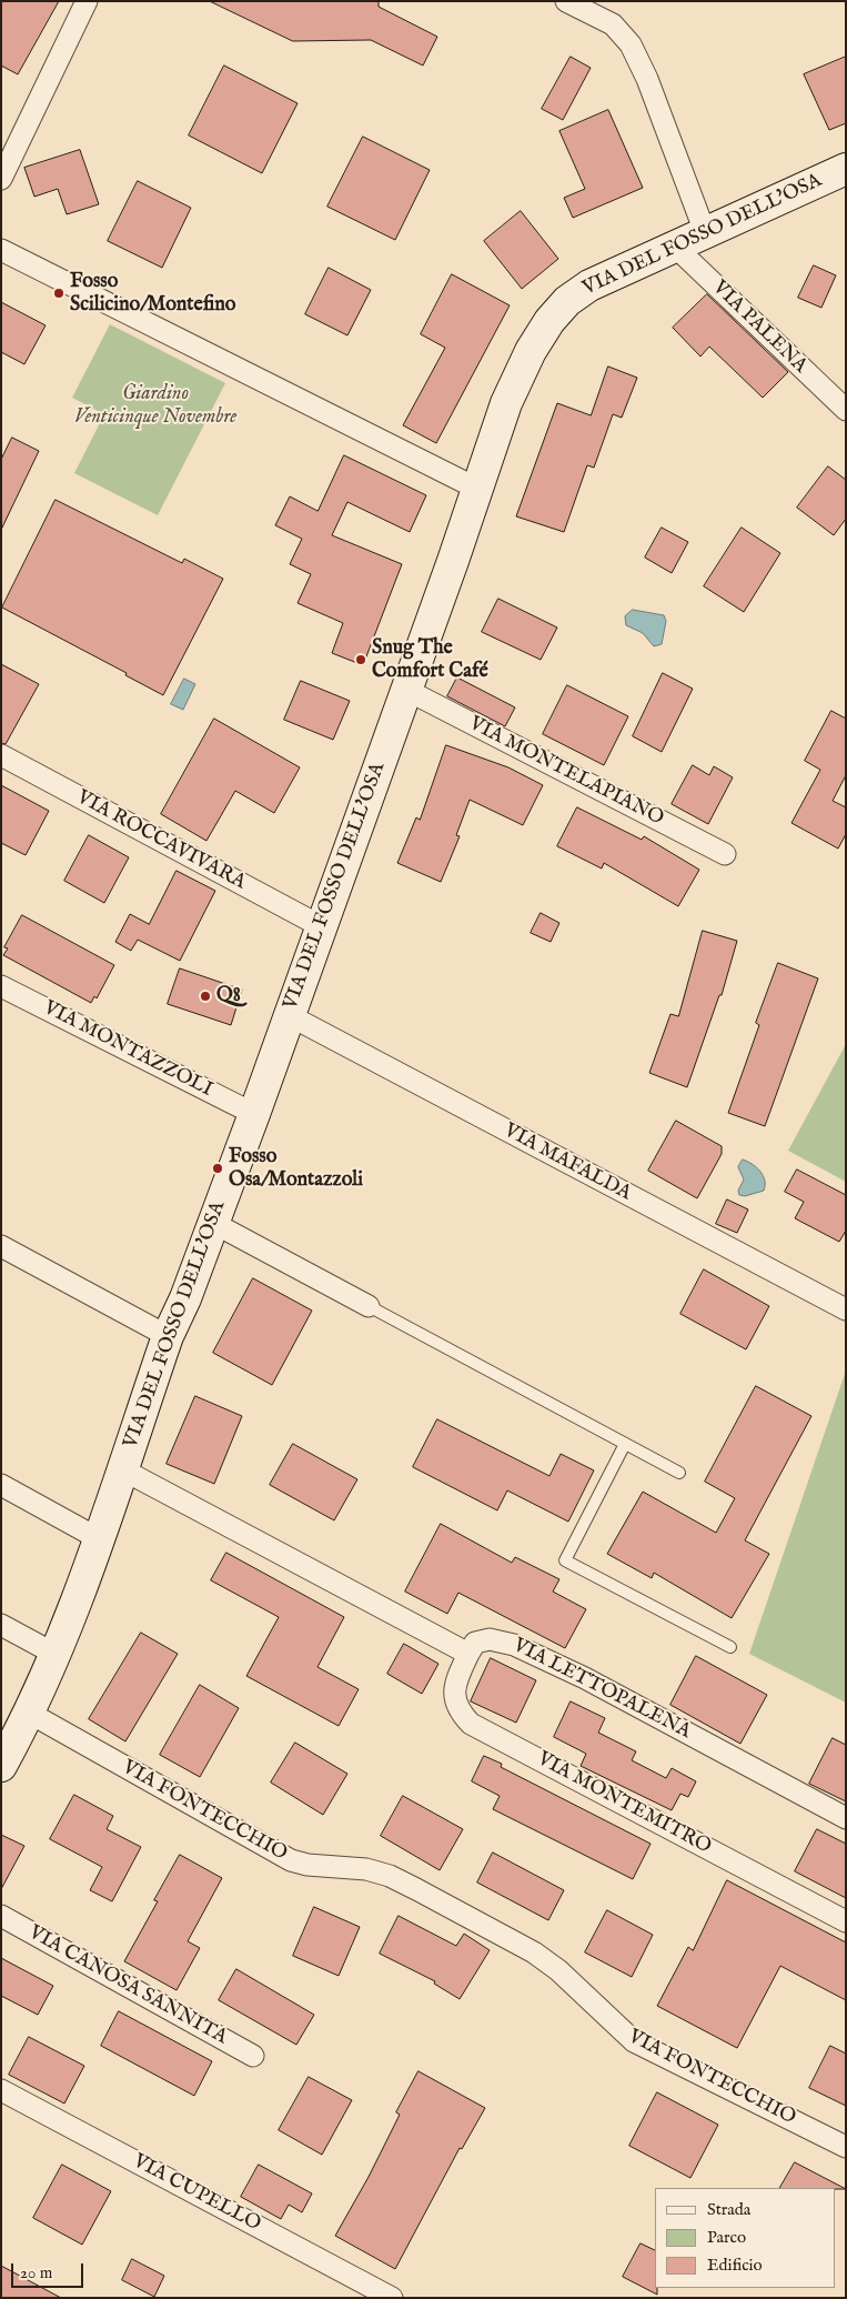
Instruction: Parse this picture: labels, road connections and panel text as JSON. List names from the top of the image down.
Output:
{
  "streets": {
    "street": [
      "VIA DEL FOSSO DELL'OSA",
      "VIA PALENA",
      "VIA MONTELAPIANO",
      "VIA ROCCAVIVARA",
      "VIA MONTAZZOLI",
      "VIA MAFALDA",
      "VIA LETTOPALENA",
      "VIA MONTEMITRO",
      "VIA FONTECCHIO",
      "VIA CANOSA SANNITA",
      "VIA CUPELLO"
    ]
  },
  "crossings": [
    ["VIA DEL FOSSO DELL'OSA", "VIA PALENA"],
    ["VIA DEL FOSSO DELL'OSA", "VIA MONTELAPIANO"],
    ["VIA DEL FOSSO DELL'OSA", "VIA ROCCAVIVARA"],
    ["VIA DEL FOSSO DELL'OSA", "VIA MONTAZZOLI"],
    ["VIA DEL FOSSO DELL'OSA", "VIA MAFALDA"],
    ["VIA DEL FOSSO DELL'OSA", "VIA FONTECCHIO"],
    ["VIA LETTOPALENA", "VIA MONTEMITRO"]
  ],
  "parks": ["Giardino Venticinque Novembre"],
  "places": [
    "Fosso Scilicino/Montefino",
    "Snug The Comfort Café",
    "Q8",
    "Fosso Osa/Montazzoli"
  ],
  "legend": ["Strada", "Parco", "Edificio"],
  "scale_bar": "20 m"
}
